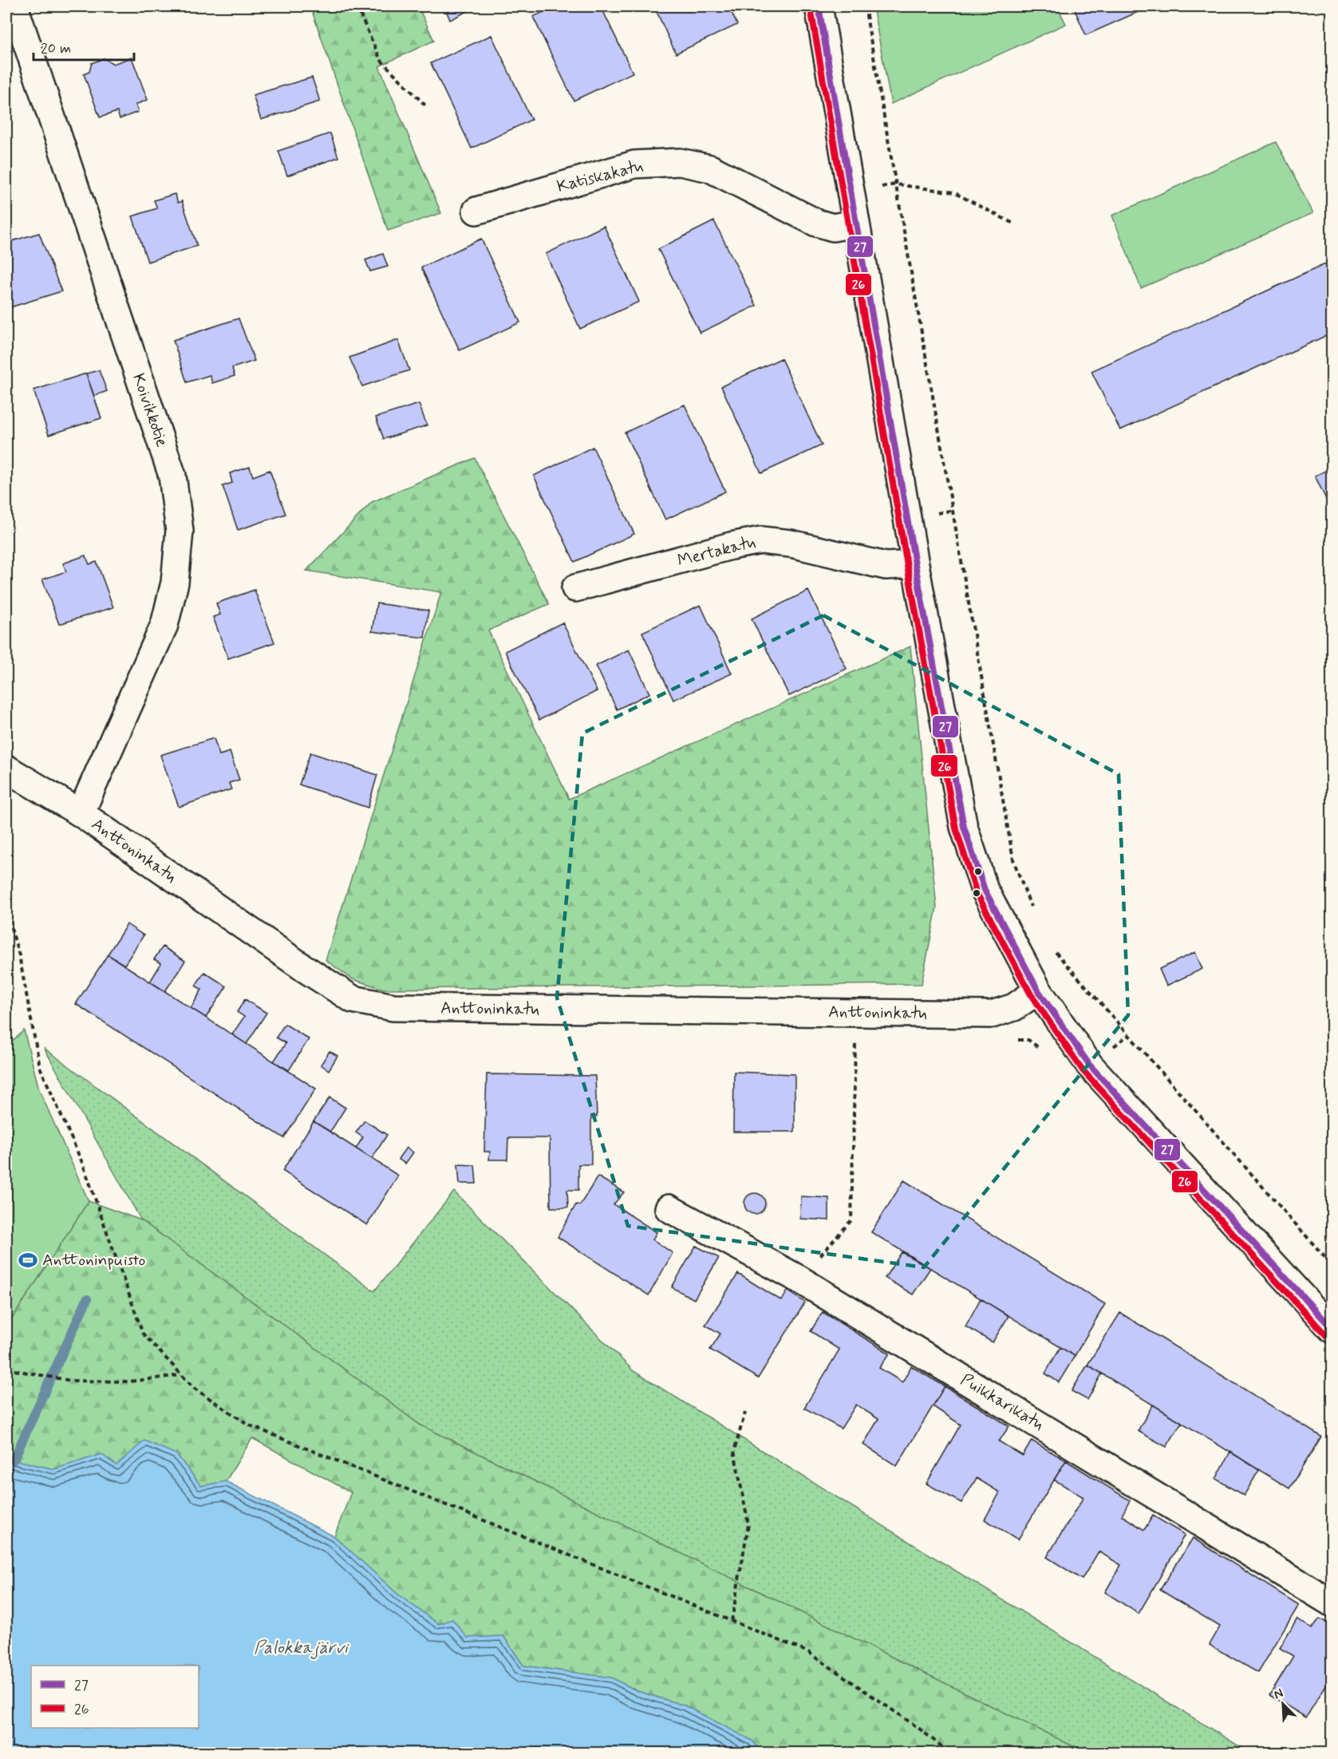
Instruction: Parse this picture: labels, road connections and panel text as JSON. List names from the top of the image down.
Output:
{
  "streets": {
    "street": [
      "Katiskakatu",
      "Koivikkotie",
      "Mertakatu",
      "Anttoninkatu",
      "Puikkarikatu"
    ]
  },
  "crossings": [
    ["Koivikkotie", "Anttoninkatu"]
  ],
  "water": ["Palokkajärvi"],
  "places": {
    "sports": ["Anttoninpuisto"]
  },
  "lines": ["transit line 27", "transit line 26"],
  "legend": ["27", "26"],
  "scale_bar": "20 m",
  "north": "top left"
}
